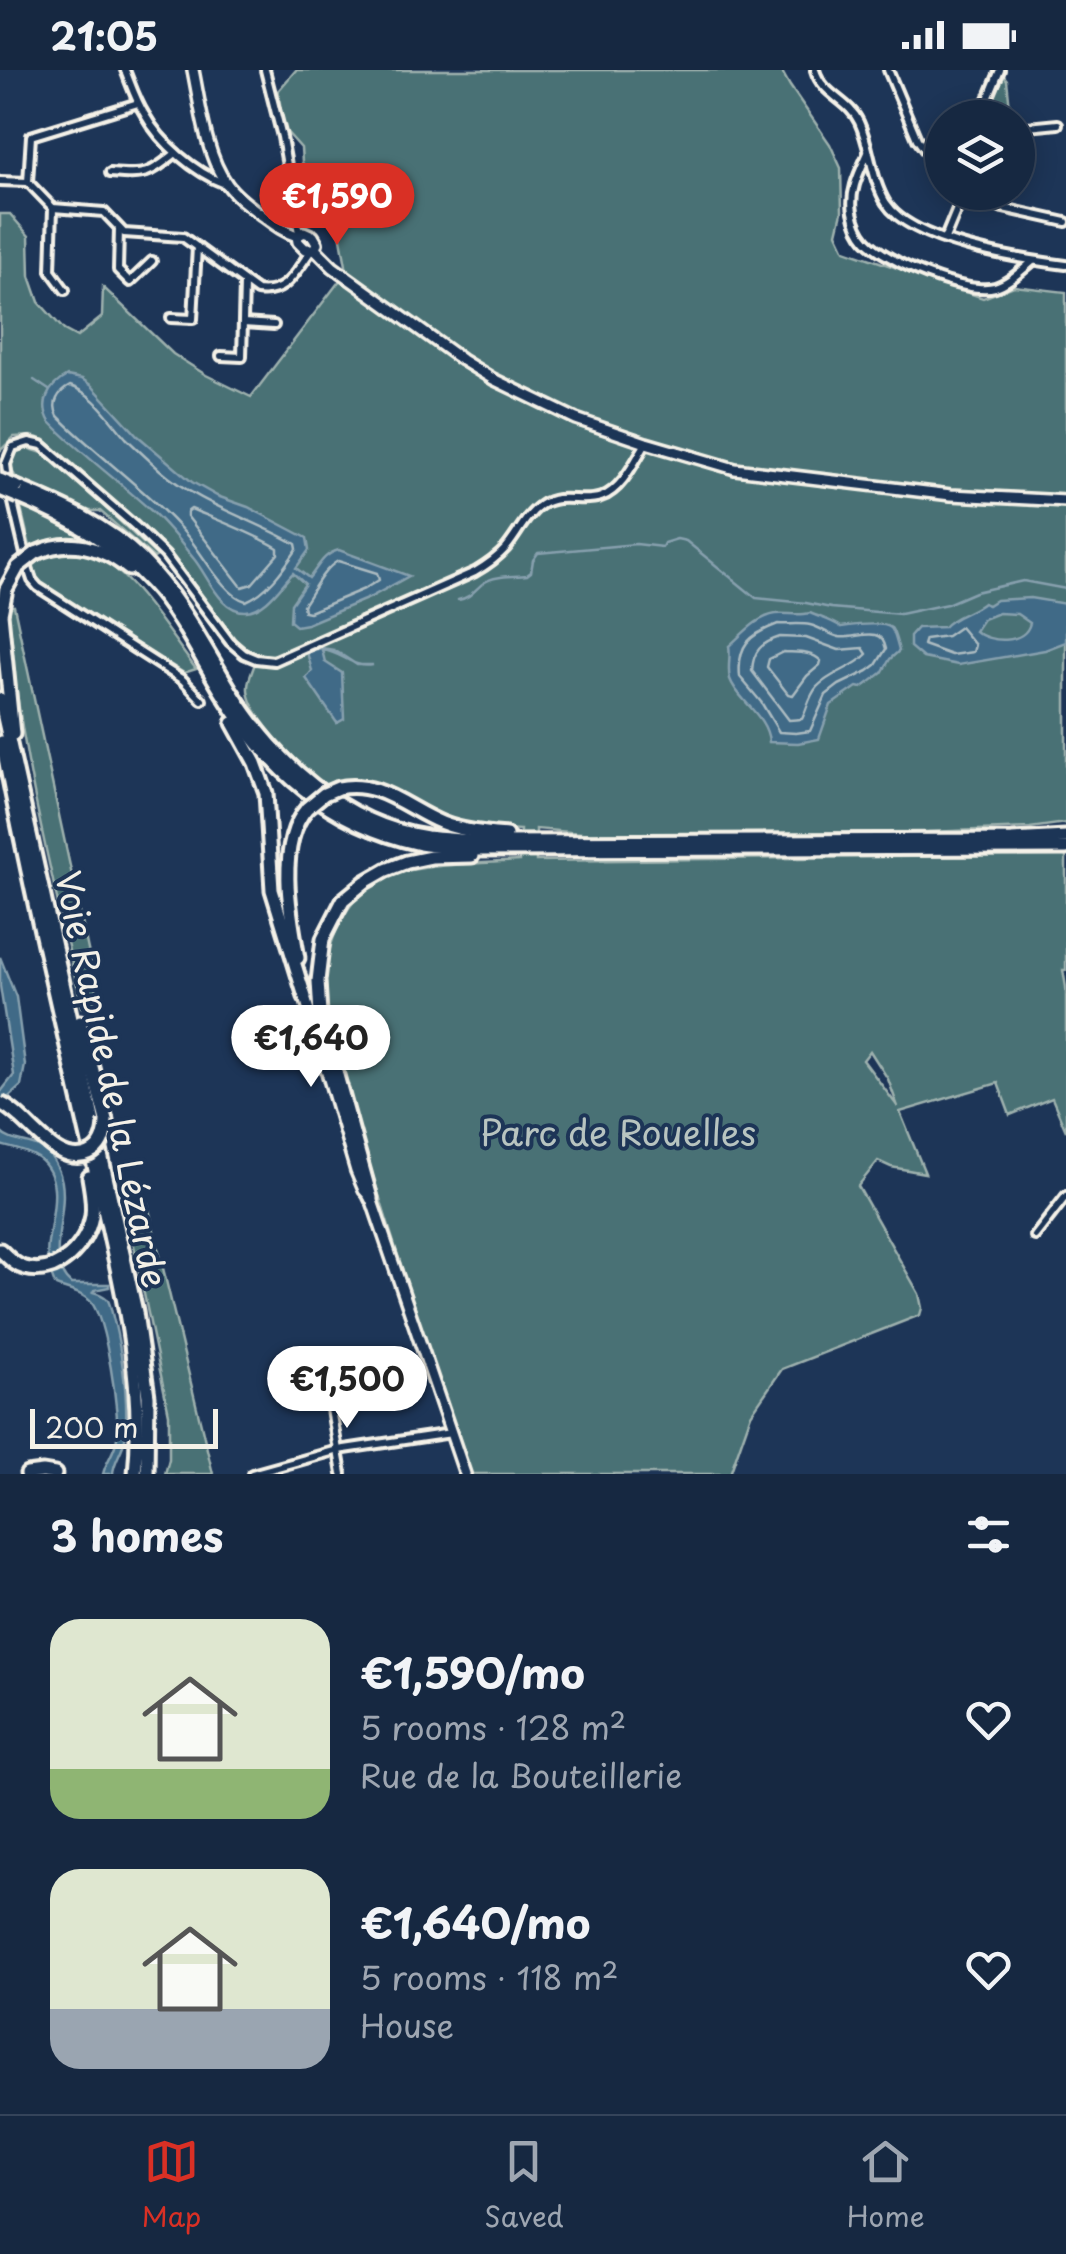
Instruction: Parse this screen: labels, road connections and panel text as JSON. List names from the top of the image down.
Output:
{
  "streets": {
    "highway": ["Voie Rapide de la Lézarde"]
  },
  "parks": ["Parc de Rouelles"],
  "scale_bar": "200 m",
  "page": {
    "status": "21:05",
    "price": ["€1,590", "€1,640", "€1,500"],
    "scale": "200 m",
    "heading": "3 homes",
    "list": [
      {
        "name": "€1,590/mo",
        "note": "5 rooms · 128 m² · Rue de la Bouteillerie"
      },
      {
        "name": "€1,640/mo",
        "note": "5 rooms · 118 m² · House"
      }
    ],
    "tabs": ["Map", "Saved", "Home"]
  }
}
